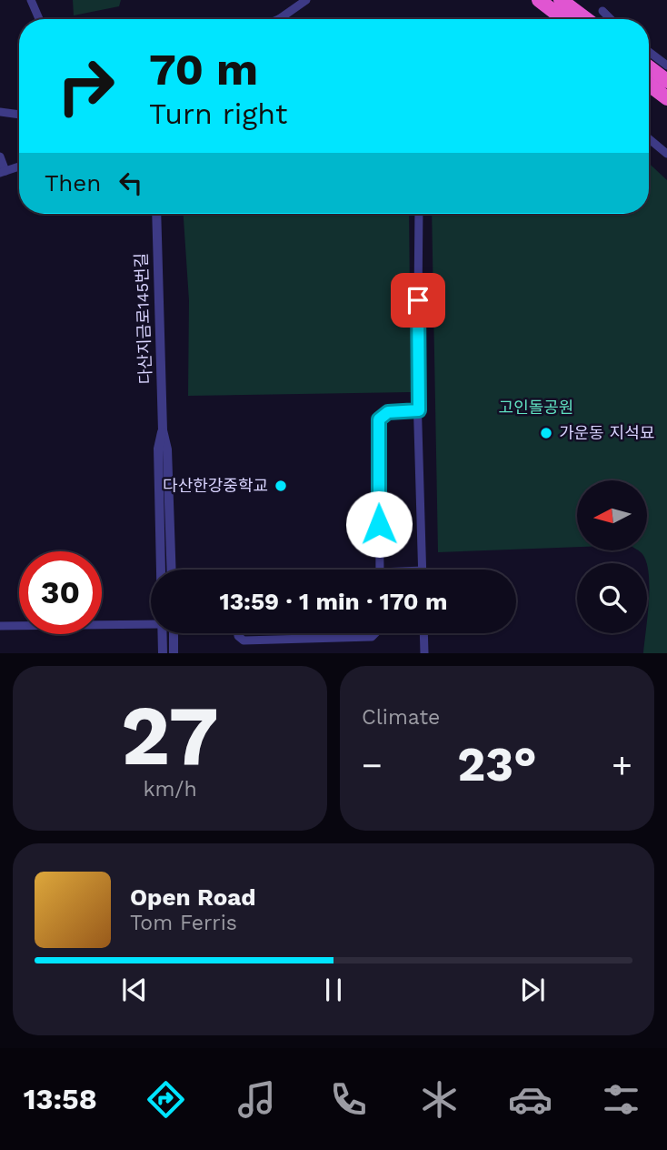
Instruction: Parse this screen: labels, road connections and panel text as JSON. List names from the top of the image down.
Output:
{
  "streets": {
    "street": ["다산지금로145번길"]
  },
  "parks": ["고인돌공원"],
  "places": ["가운동 지석묘", "다산한강중학교"],
  "north": "left",
  "page": {
    "turn": ["70 m", "Turn right"],
    "then": "Then",
    "limit": "30",
    "trip": "13:59 · 1 min · 170 m",
    "tile": [
      ["27", "km/h"],
      "Climate"
    ],
    "heat": ["−", "23°", "+"],
    "song": ["Open Road", "Tom Ferris"],
    "tabs": "13:58"
  }
}
